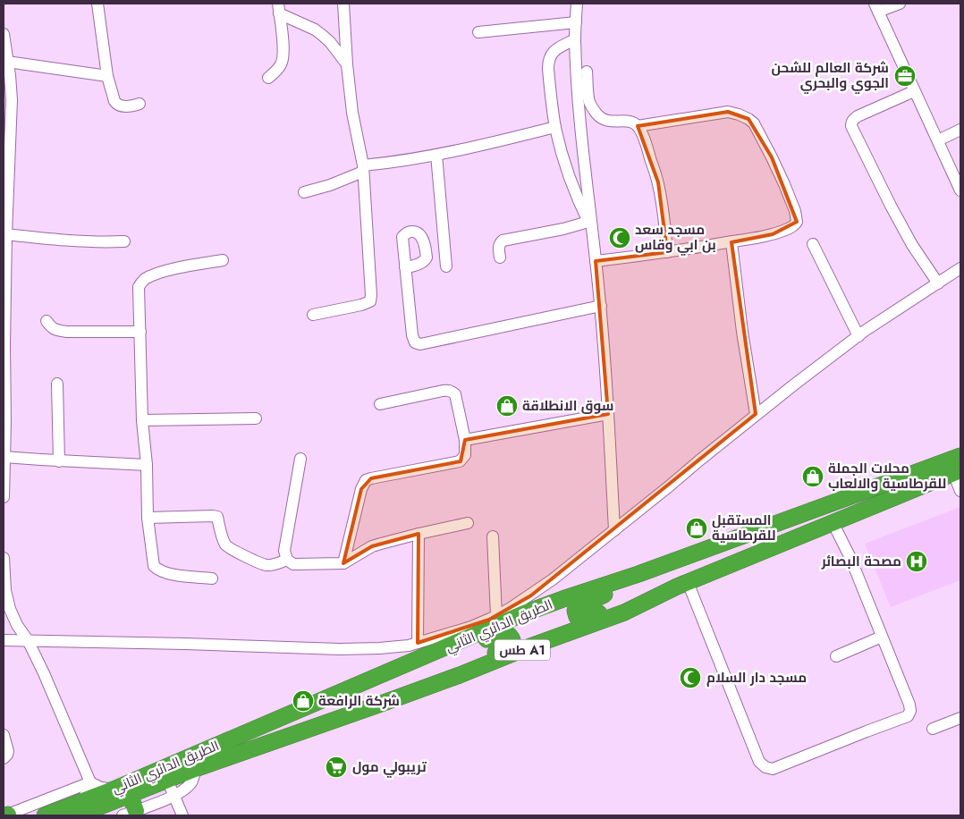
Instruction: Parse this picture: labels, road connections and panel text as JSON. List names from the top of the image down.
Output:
{
  "streets": {
    "highway": ["الطريق الدائري الثاني", "طس A1"]
  },
  "places": {
    "office": ["شركة العالم للشحن الجوي والبحري"],
    "mosque": ["مسجد سعد بن ابي وقاس", "مسجد دار السلام"],
    "shop": [
      "سوق الانطلاقة",
      "محلات الجملة للقرطاسية والالعاب",
      "المستقبل للقرطاسية",
      "شركة الرافعة"
    ],
    "hospital": ["مصحة البصائر"],
    "supermarket": ["تريبولي مول"]
  }
}
